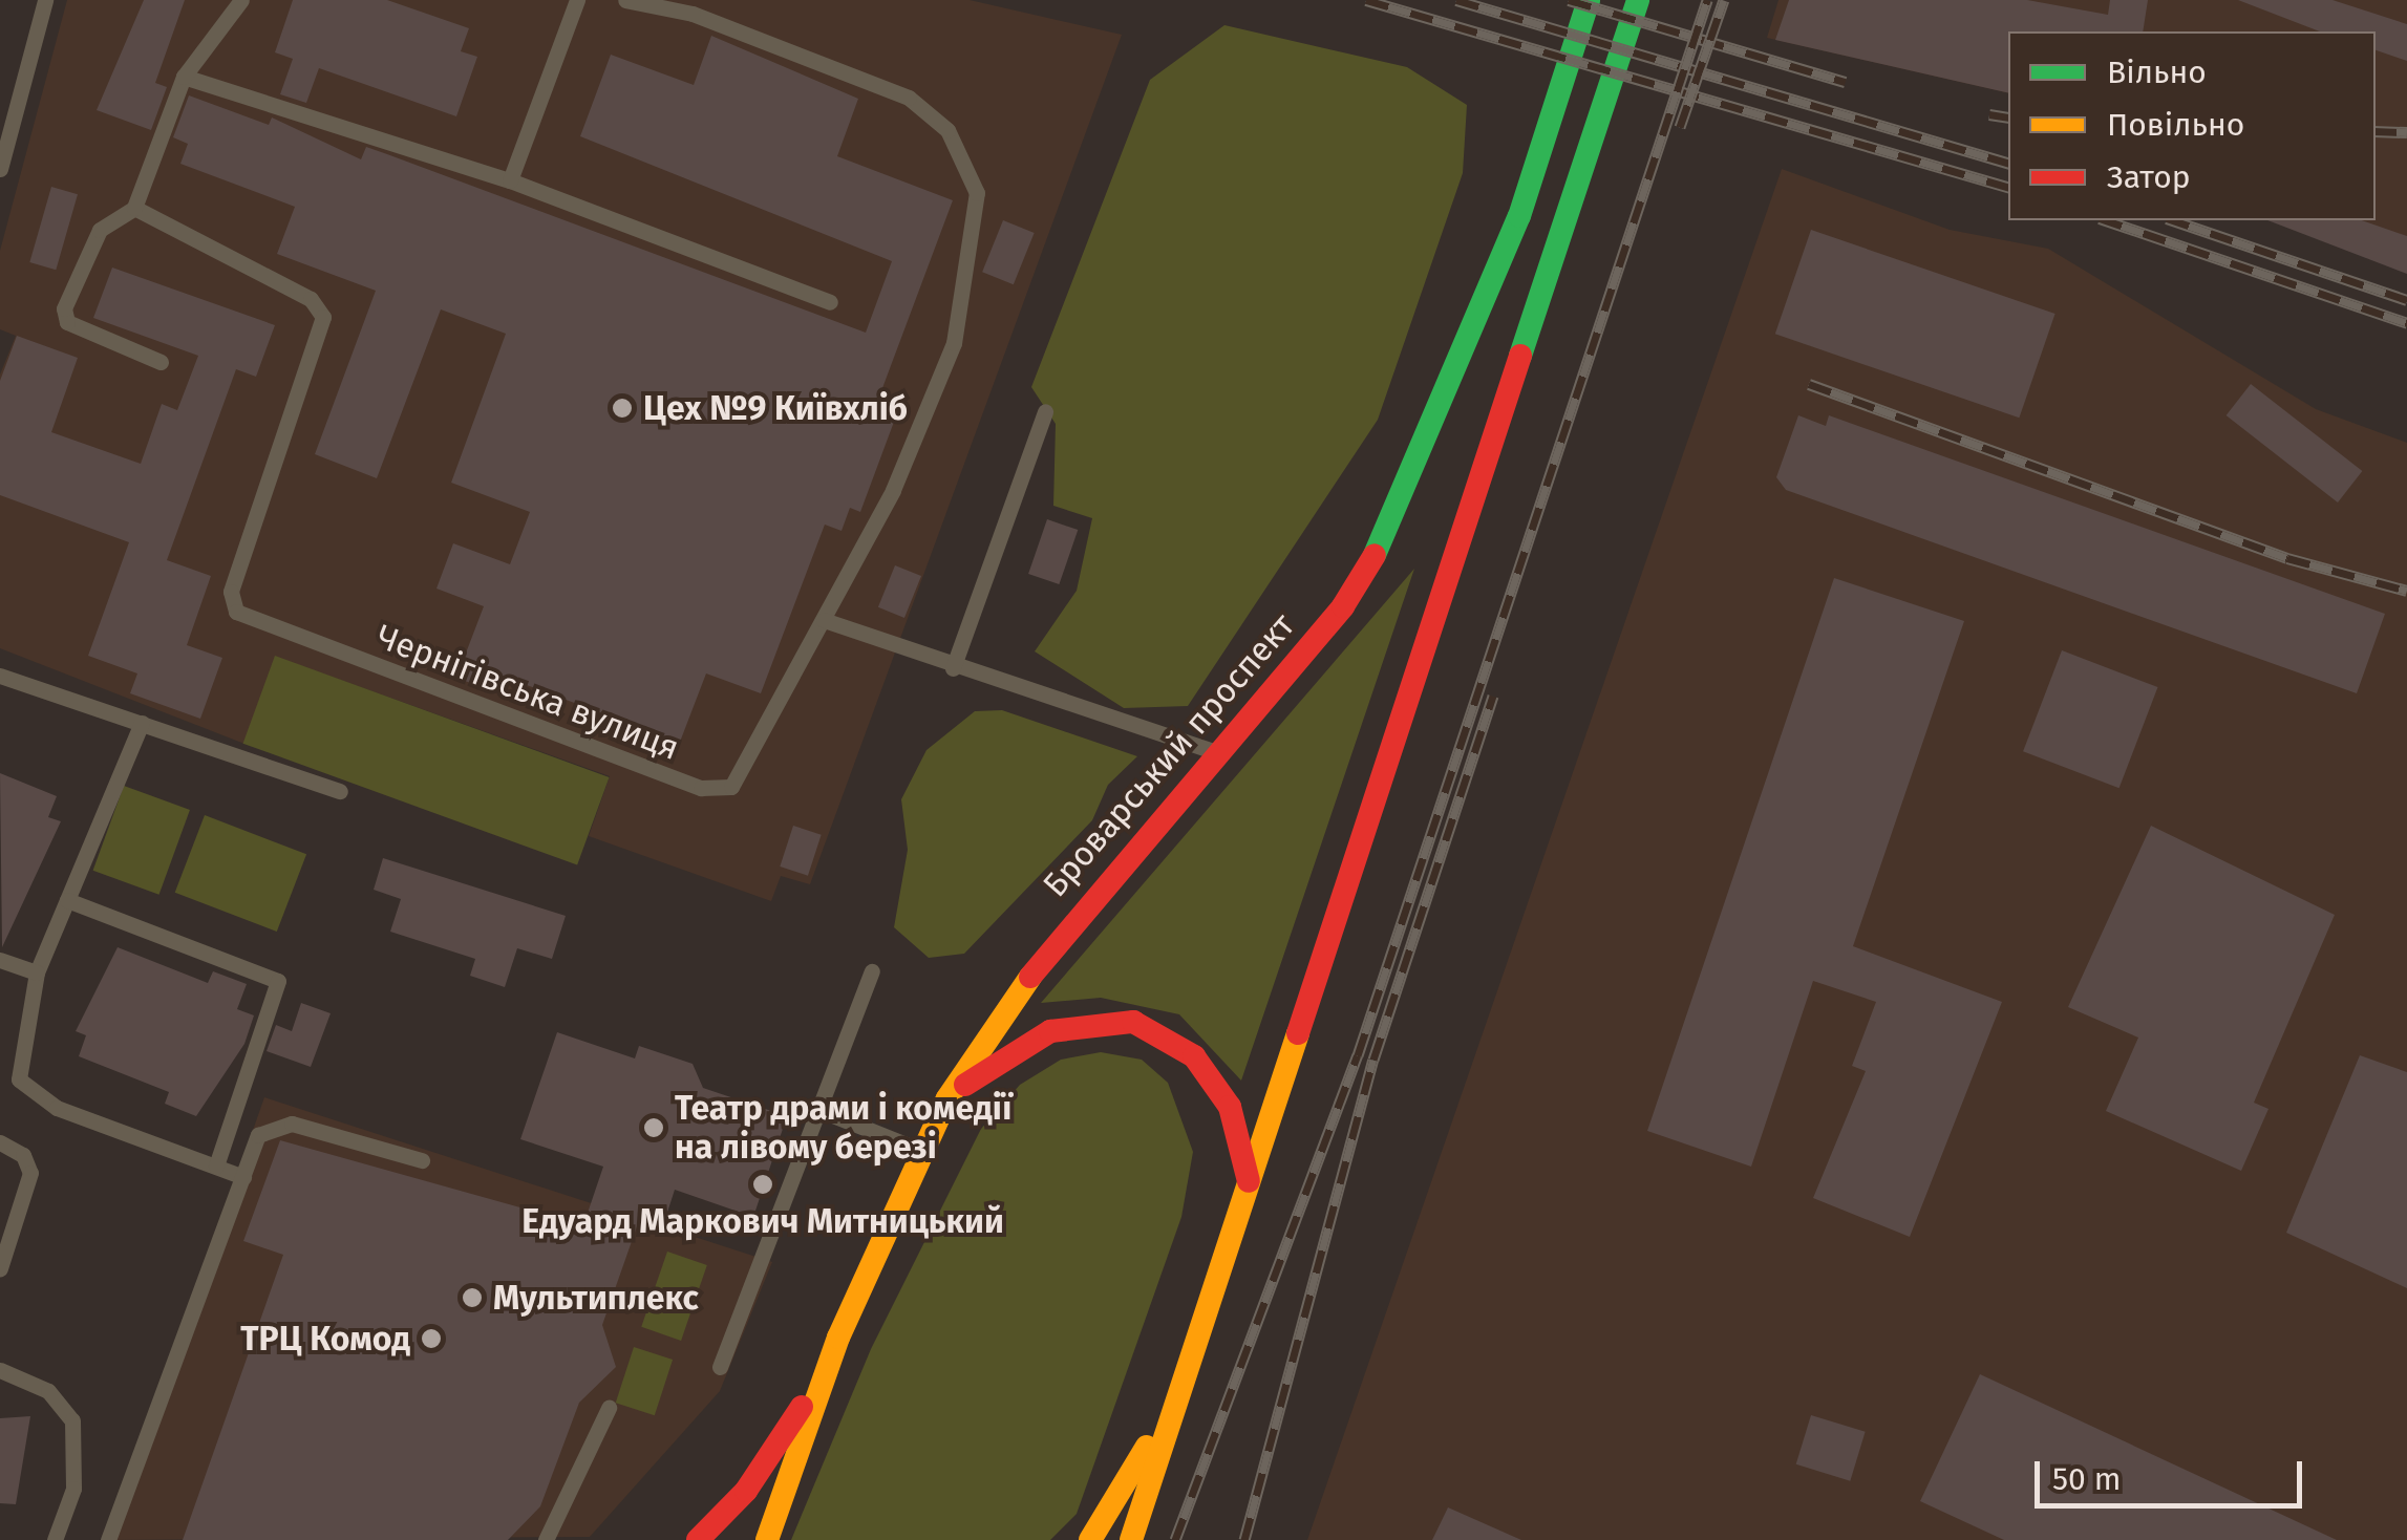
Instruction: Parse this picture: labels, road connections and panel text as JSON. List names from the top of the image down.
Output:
{
  "streets": {
    "main road": ["Броварський проспект"],
    "lane": ["Чернігівська вулиця"]
  },
  "places": [
    "Цех №9 Київхліб",
    "Театр драми і комедії на лівому березі",
    "Едуард Маркович Митницький",
    "Мультиплекс",
    "ТРЦ Комод"
  ],
  "legend": ["Вільно", "Повільно", "Затор"],
  "scale_bar": "50 m"
}
